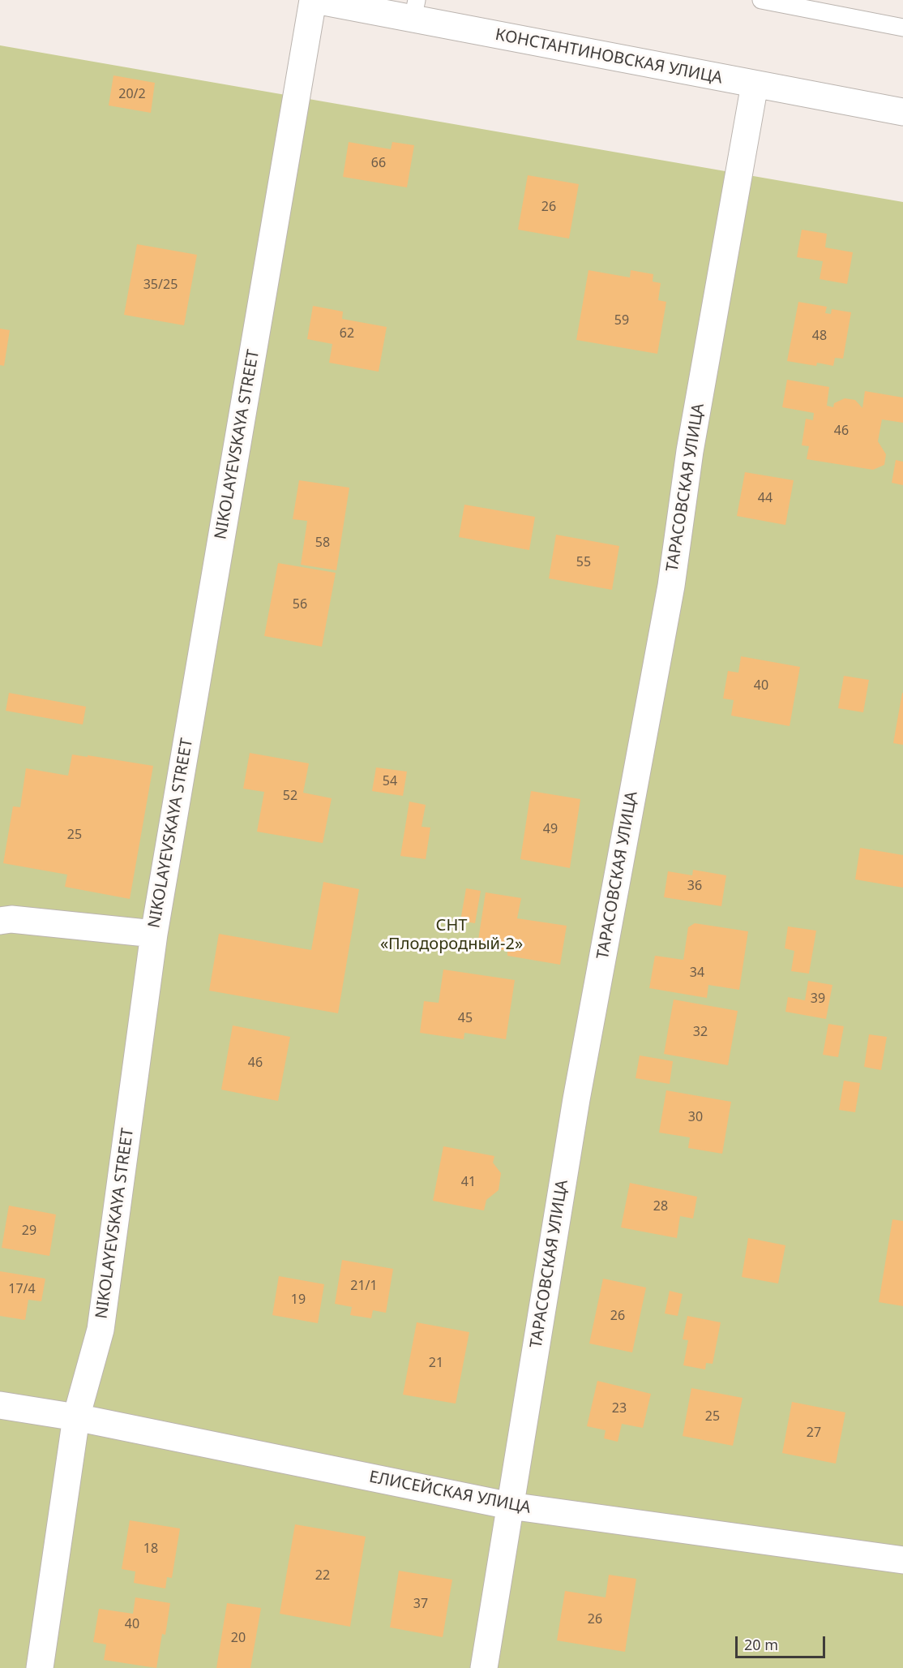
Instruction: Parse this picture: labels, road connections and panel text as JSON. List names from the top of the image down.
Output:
{
  "streets": {
    "street": [
      "КОНСТАНТИНОВСКАЯ УЛИЦА",
      "NIKOLAYEVSKAYA STREET",
      "ТАРАСОВСКАЯ УЛИЦА",
      "ЕЛИСЕЙСКАЯ УЛИЦА"
    ]
  },
  "crossings": [
    ["КОНСТАНТИНОВСКАЯ УЛИЦА", "NIKOLAYEVSKAYA STREET"],
    ["КОНСТАНТИНОВСКАЯ УЛИЦА", "ТАРАСОВСКАЯ УЛИЦА"],
    ["NIKOLAYEVSKAYA STREET", "ЕЛИСЕЙСКАЯ УЛИЦА"],
    ["ТАРАСОВСКАЯ УЛИЦА", "ЕЛИСЕЙСКАЯ УЛИЦА"]
  ],
  "parks": ["СНТ «Плодородный-2»"],
  "house_numbers": [
    "20/2",
    "66",
    "26",
    "35/25",
    "59",
    "62",
    "48",
    "46",
    "44",
    "58",
    "55",
    "56",
    "40",
    "54",
    "52",
    "49",
    "25",
    "36",
    "34",
    "39",
    "45",
    "32",
    "46",
    "30",
    "41",
    "28",
    "29",
    "21/1",
    "17/4",
    "19",
    "26",
    "21",
    "23",
    "25",
    "27",
    "18",
    "22",
    "37",
    "26",
    "40",
    "20"
  ],
  "scale_bar": "20 m"
}
